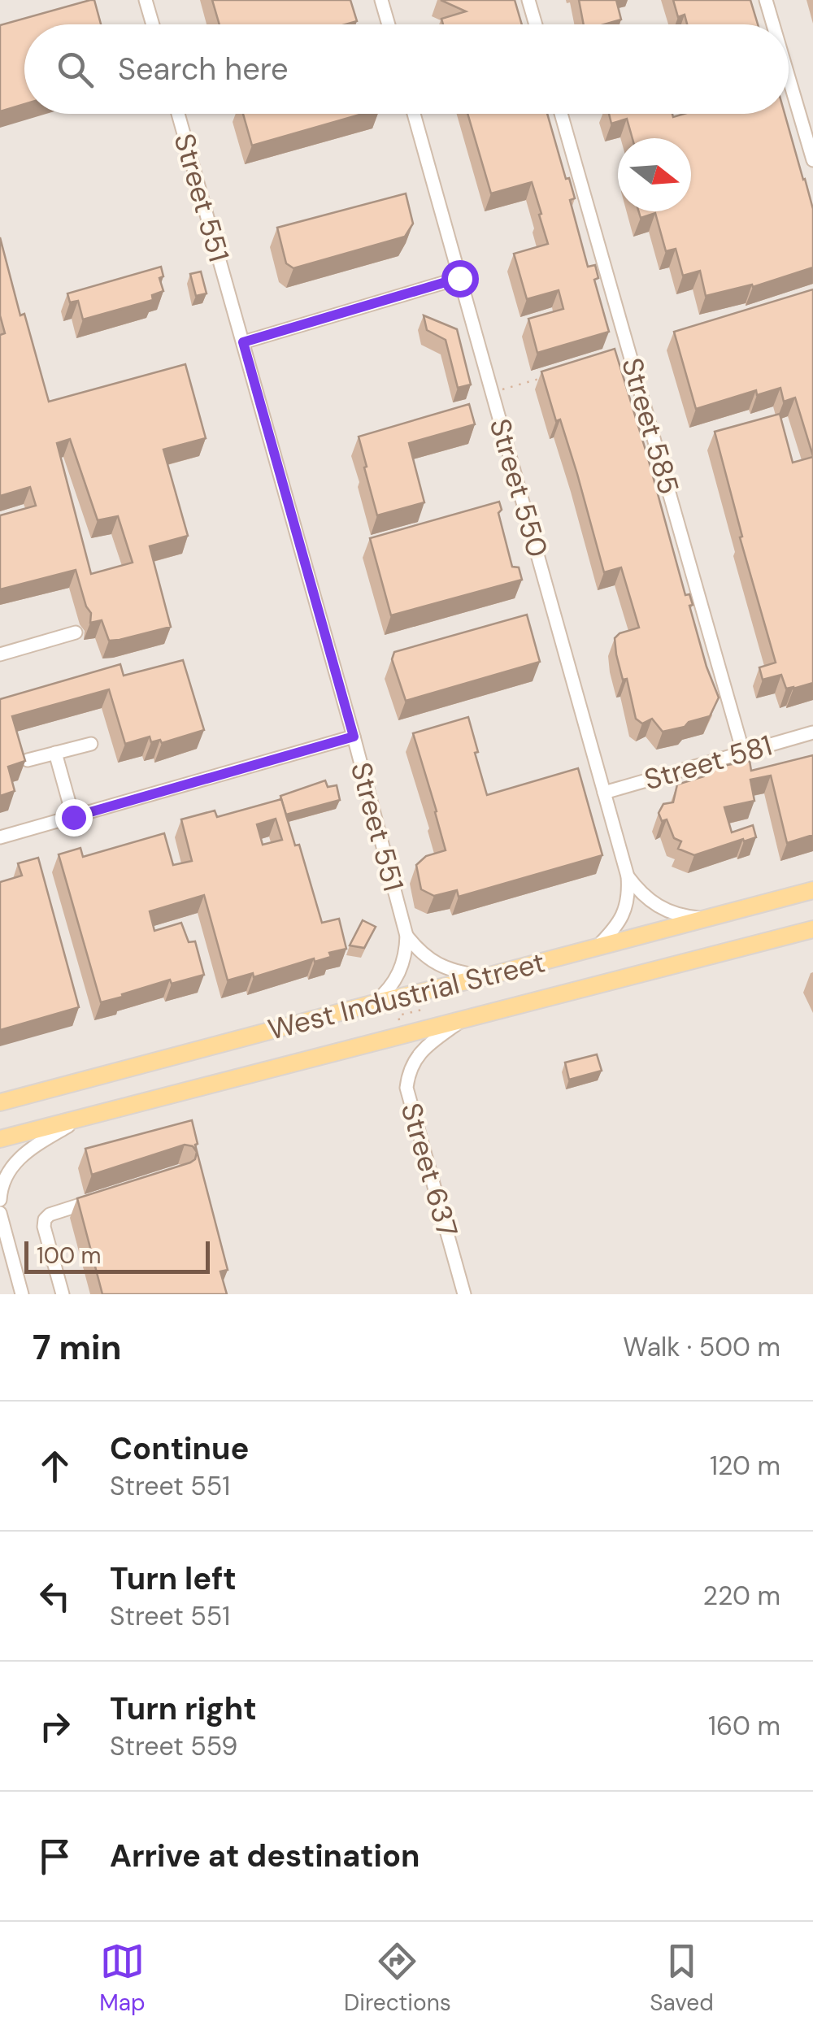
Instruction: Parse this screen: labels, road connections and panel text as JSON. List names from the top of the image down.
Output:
{
  "streets": {
    "main road": ["West Industrial Street"],
    "street": [
      "Street 551",
      "Street 585",
      "Street 550",
      "Street 581",
      "Street 637"
    ]
  },
  "crossings": [
    ["Street 551", "West Industrial Street"],
    ["Street 585", "Street 581"],
    ["Street 550", "Street 581"],
    ["Street 550", "West Industrial Street"],
    ["West Industrial Street", "Street 637"]
  ],
  "scale_bar": "100 m",
  "north": "right",
  "page": {
    "search": "Search here",
    "scale": "100 m",
    "heading": ["7 min", "Walk · 500 m"],
    "list": [
      ["Continue", "Street 551", "120 m"],
      ["Turn left", "Street 551", "220 m"],
      ["Turn right", "Street 559", "160 m"],
      "Arrive at destination"
    ],
    "nav": ["Map", "Directions", "Saved"]
  }
}
